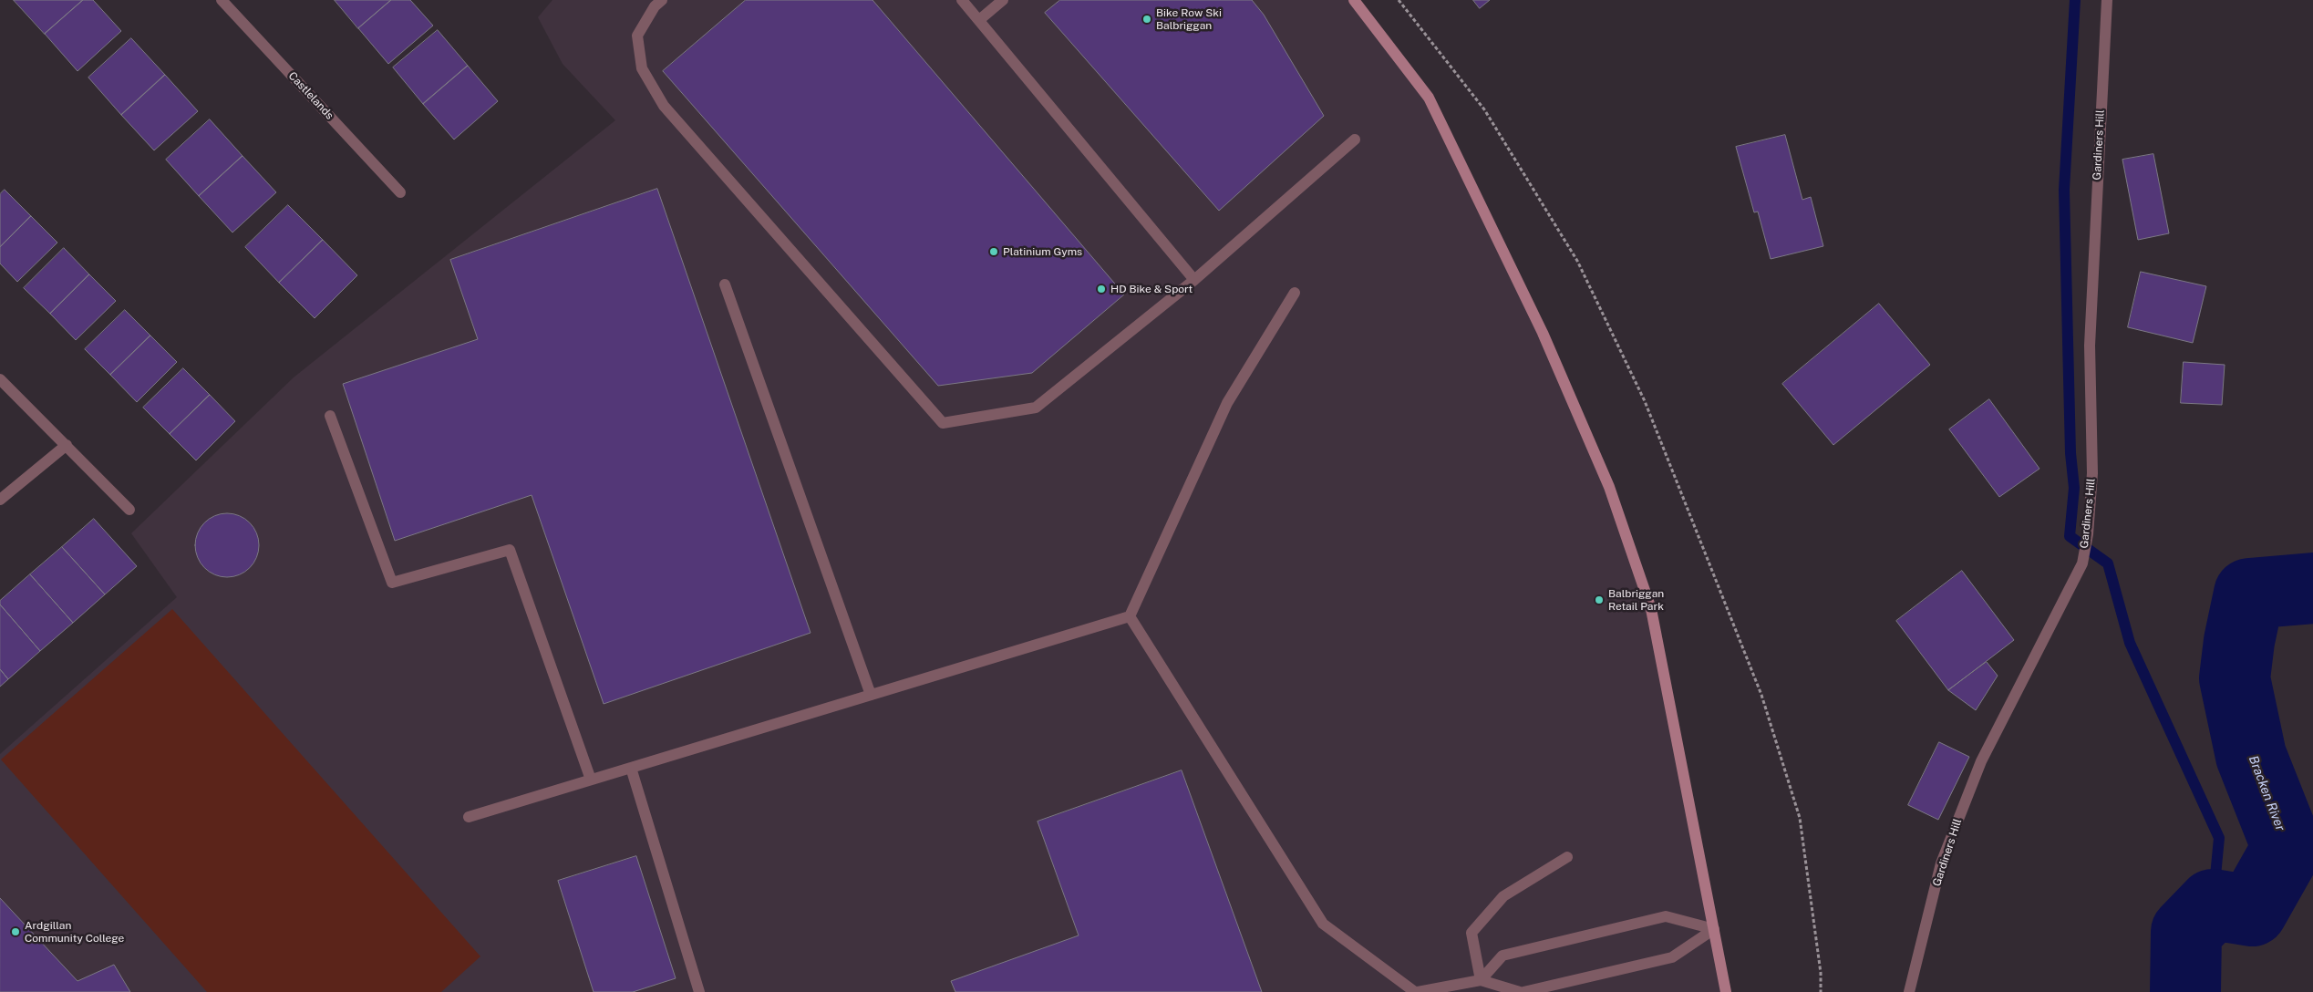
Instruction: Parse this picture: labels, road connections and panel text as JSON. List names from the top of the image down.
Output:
{
  "streets": {
    "street": ["Castlelands", "Gardiners Hill"]
  },
  "water": ["Bracken River"],
  "places": [
    "Bike Row Ski Balbriggan",
    "Platinium Gyms",
    "HD Bike & Sport",
    "Balbriggan Retail Park",
    "Ardgillan Community College"
  ]
}
